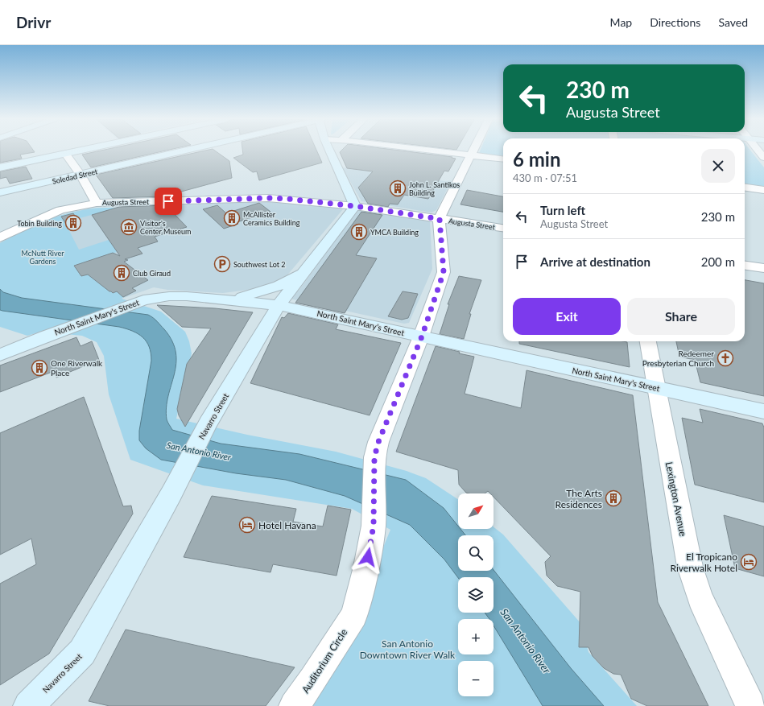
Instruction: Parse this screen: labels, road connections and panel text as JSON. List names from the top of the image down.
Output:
{
  "streets": {
    "main road": ["Soledad Street", "North Saint Mary's Street", "Navarro Street"],
    "street": ["Augusta Street", "Lexington Avenue", "Auditorium Circle"]
  },
  "crossings": [
    ["Augusta Street", "Navarro Street"],
    ["Augusta Street", "Auditorium Circle"],
    ["North Saint Mary's Street", "Navarro Street"],
    ["North Saint Mary's Street", "Lexington Avenue"],
    ["North Saint Mary's Street", "Auditorium Circle"]
  ],
  "water": ["San Antonio River"],
  "parks": ["McNutt River Gardens", "San Antonio Downtown River Walk"],
  "places": {
    "building": [
      "John L. Santikos Building",
      "McAllister Ceramics Building",
      "Tobin Building",
      "YMCA Building",
      "Club Giraud",
      "One Riverwalk Place",
      "The Arts Residences"
    ],
    "museum": ["Visitor's Center Museum"],
    "parking": ["Southwest Lot 2"],
    "church": ["Redeemer Presbyterian Church"],
    "hotel": ["Hotel Havana", "El Tropicano Riverwalk Hotel"]
  },
  "north": "top right",
  "page": {
    "header": "Drivr",
    "nav": ["Map", "Directions", "Saved"],
    "turn": ["230 m", "Augusta Street"],
    "heading": ["6 min", "430 m · 07:51"],
    "list": [
      {
        "name": "Turn left",
        "note": "Augusta Street",
        "value": "230 m"
      },
      {
        "name": "Arrive at destination",
        "value": "200 m"
      }
    ],
    "buttons": ["Exit", "Share"],
    "map_buttons": ["+", "−"]
  }
}
